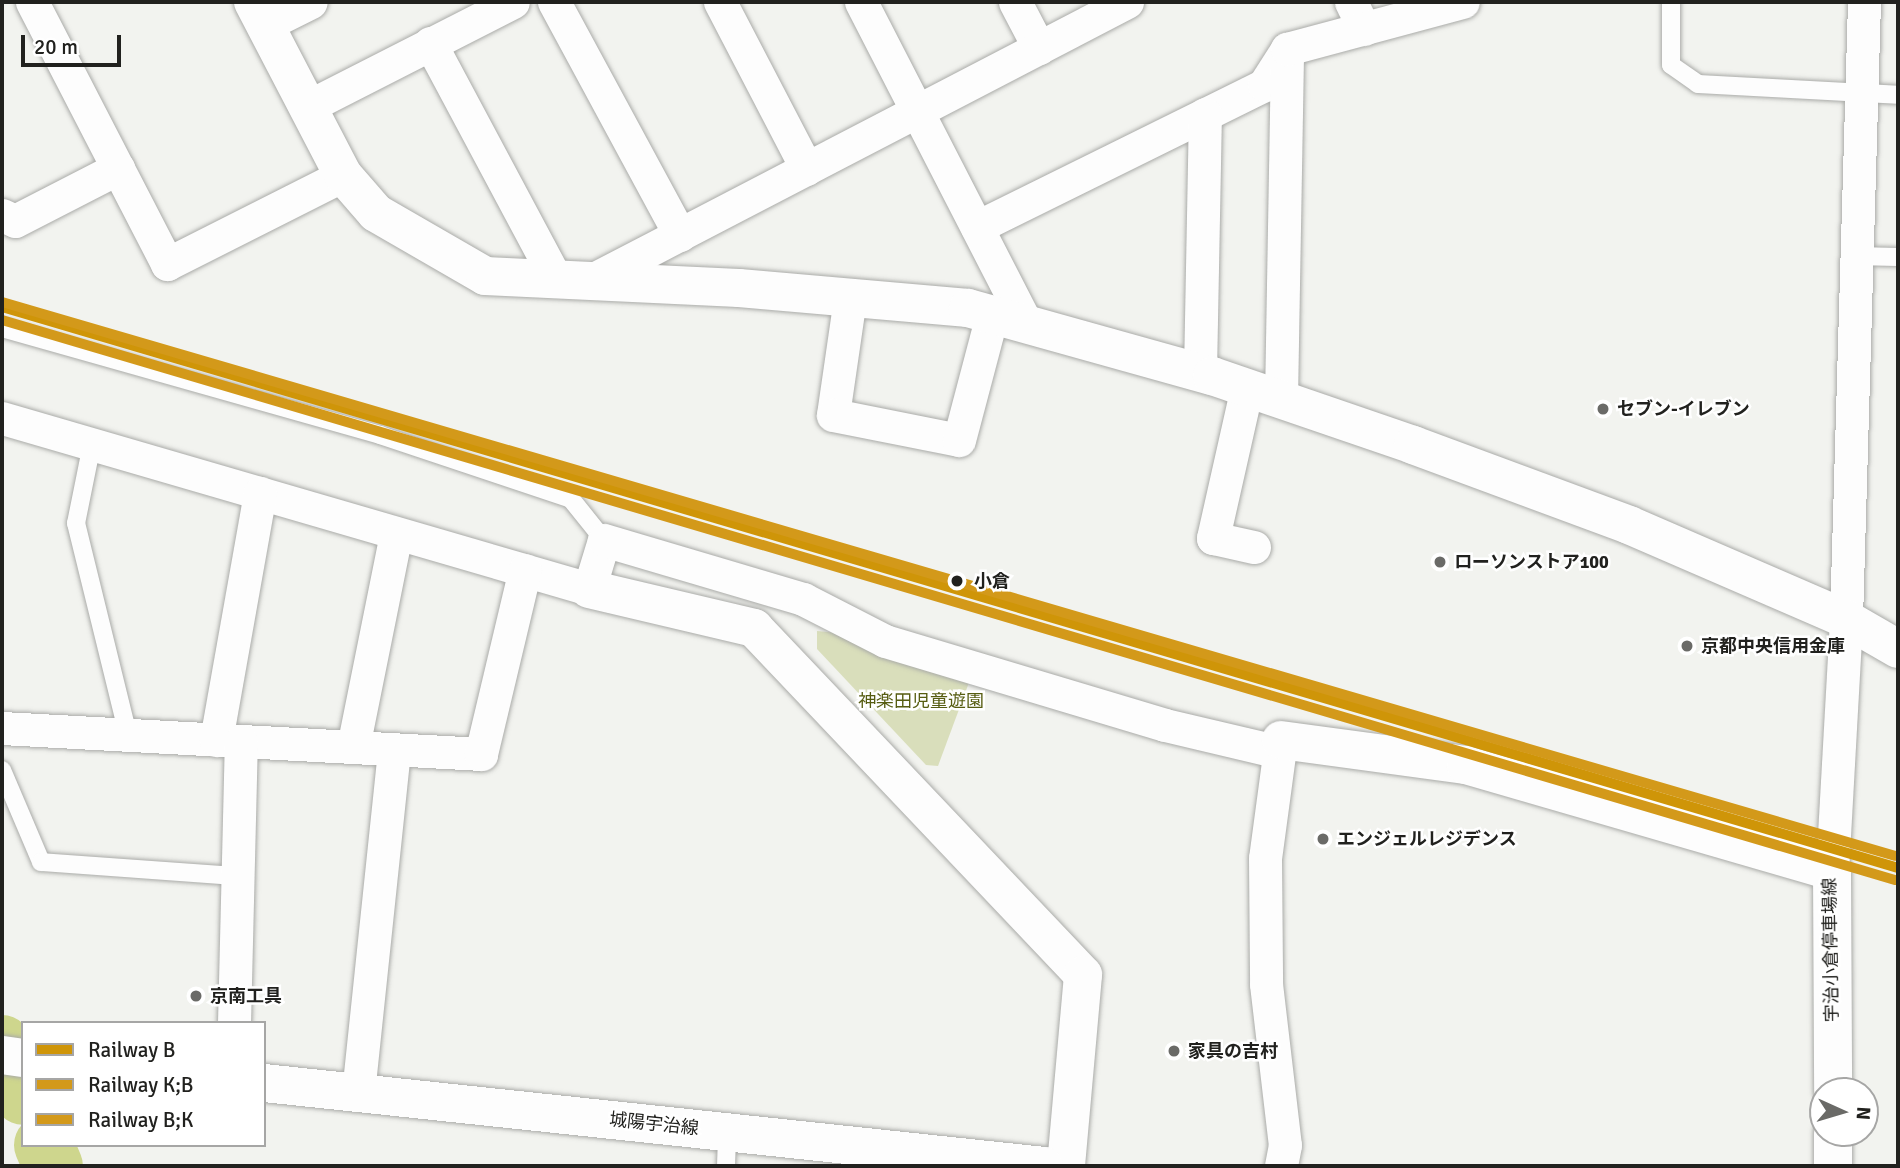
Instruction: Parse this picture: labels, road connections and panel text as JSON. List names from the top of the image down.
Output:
{
  "streets": {
    "street": ["宇治小倉停車場線", "城陽宇治線"]
  },
  "parks": ["神楽田児童遊園"],
  "places": [
    "セブン-イレブン",
    "ローソンストア100",
    "小倉",
    "京都中央信用金庫",
    "エンジェルレジデンス",
    "京南工具",
    "家具の吉村"
  ],
  "lines": ["rail line B;K", "rail line B", "rail line K;B"],
  "legend": ["Railway B", "Railway K;B", "Railway B;K"],
  "scale_bar": "20 m",
  "north": "right"
}
